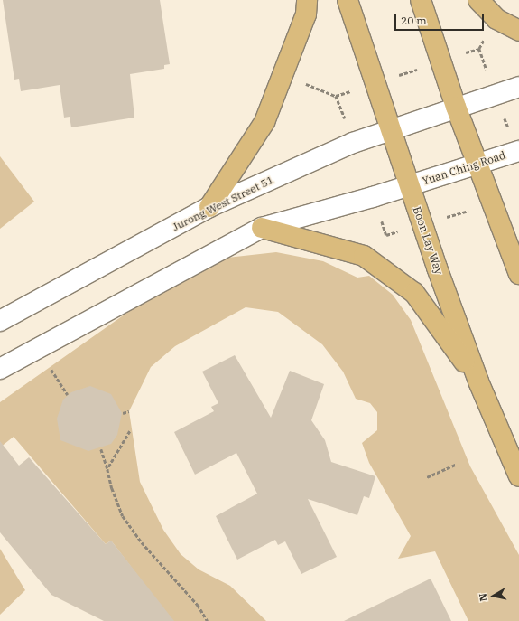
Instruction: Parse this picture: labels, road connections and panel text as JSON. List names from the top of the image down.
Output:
{
  "streets": {
    "main road": ["Boon Lay Way"],
    "street": ["Yuan Ching Road", "Jurong West Street 51"]
  },
  "crossings": [
    ["Yuan Ching Road", "Boon Lay Way"],
    ["Jurong West Street 51", "Boon Lay Way"]
  ],
  "scale_bar": "20 m",
  "north": "left"
}
